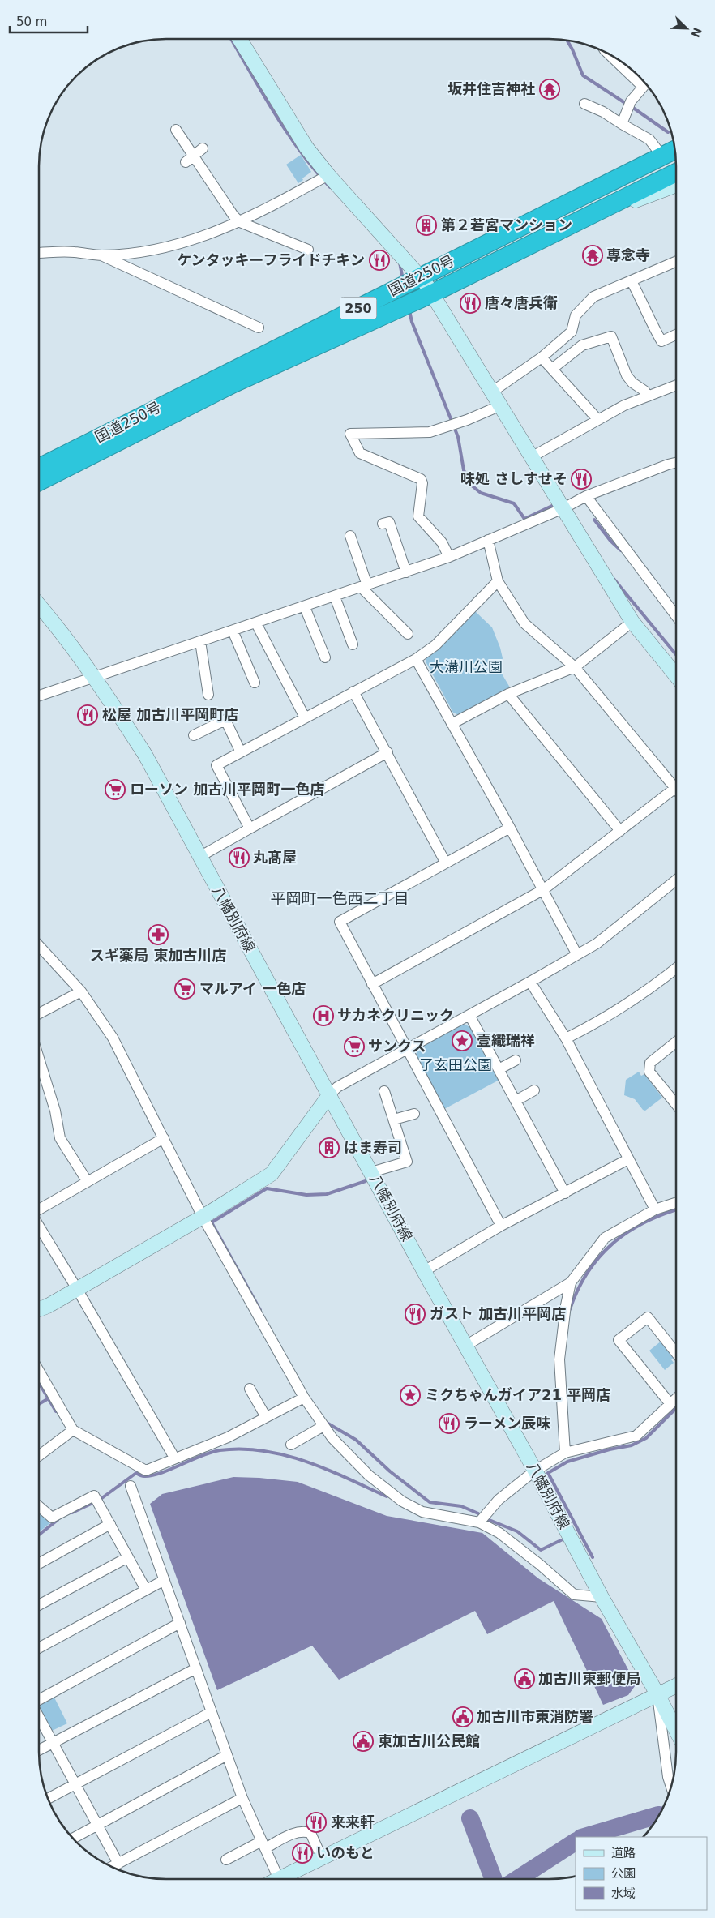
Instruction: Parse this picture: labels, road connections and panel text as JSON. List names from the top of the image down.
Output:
{
  "streets": {
    "highway": ["国道250号", "250"],
    "street": ["八幡別府線"]
  },
  "districts": ["平岡町一色西二丁目"],
  "parks": ["大溝川公園", "了玄田公園"],
  "places": {
    "temple": ["坂井住吉神社", "専念寺"],
    "building": ["第２若宮マンション", "はま寿司"],
    "restaurant": [
      "ケンタッキーフライドチキン",
      "唐々唐兵衛",
      "味処 さしすせそ",
      "松屋 加古川平岡町店",
      "丸髙屋",
      "ガスト 加古川平岡店",
      "ラーメン辰味",
      "来来軒",
      "いのもと"
    ],
    "supermarket": ["ローソン 加古川平岡町一色店", "マルアイ 一色店", "サンクス"],
    "pharmacy": ["スギ薬局 東加古川店"],
    "hospital": ["サカネクリニック"],
    "place": ["壹織瑞祥", "ミクちゃんガイア21 平岡店"],
    "public building": ["加古川東郵便局", "加古川市東消防署", "東加古川公民館"]
  },
  "legend": ["道路", "公園", "水域"],
  "scale_bar": "50 m",
  "north": "bottom right"
}
